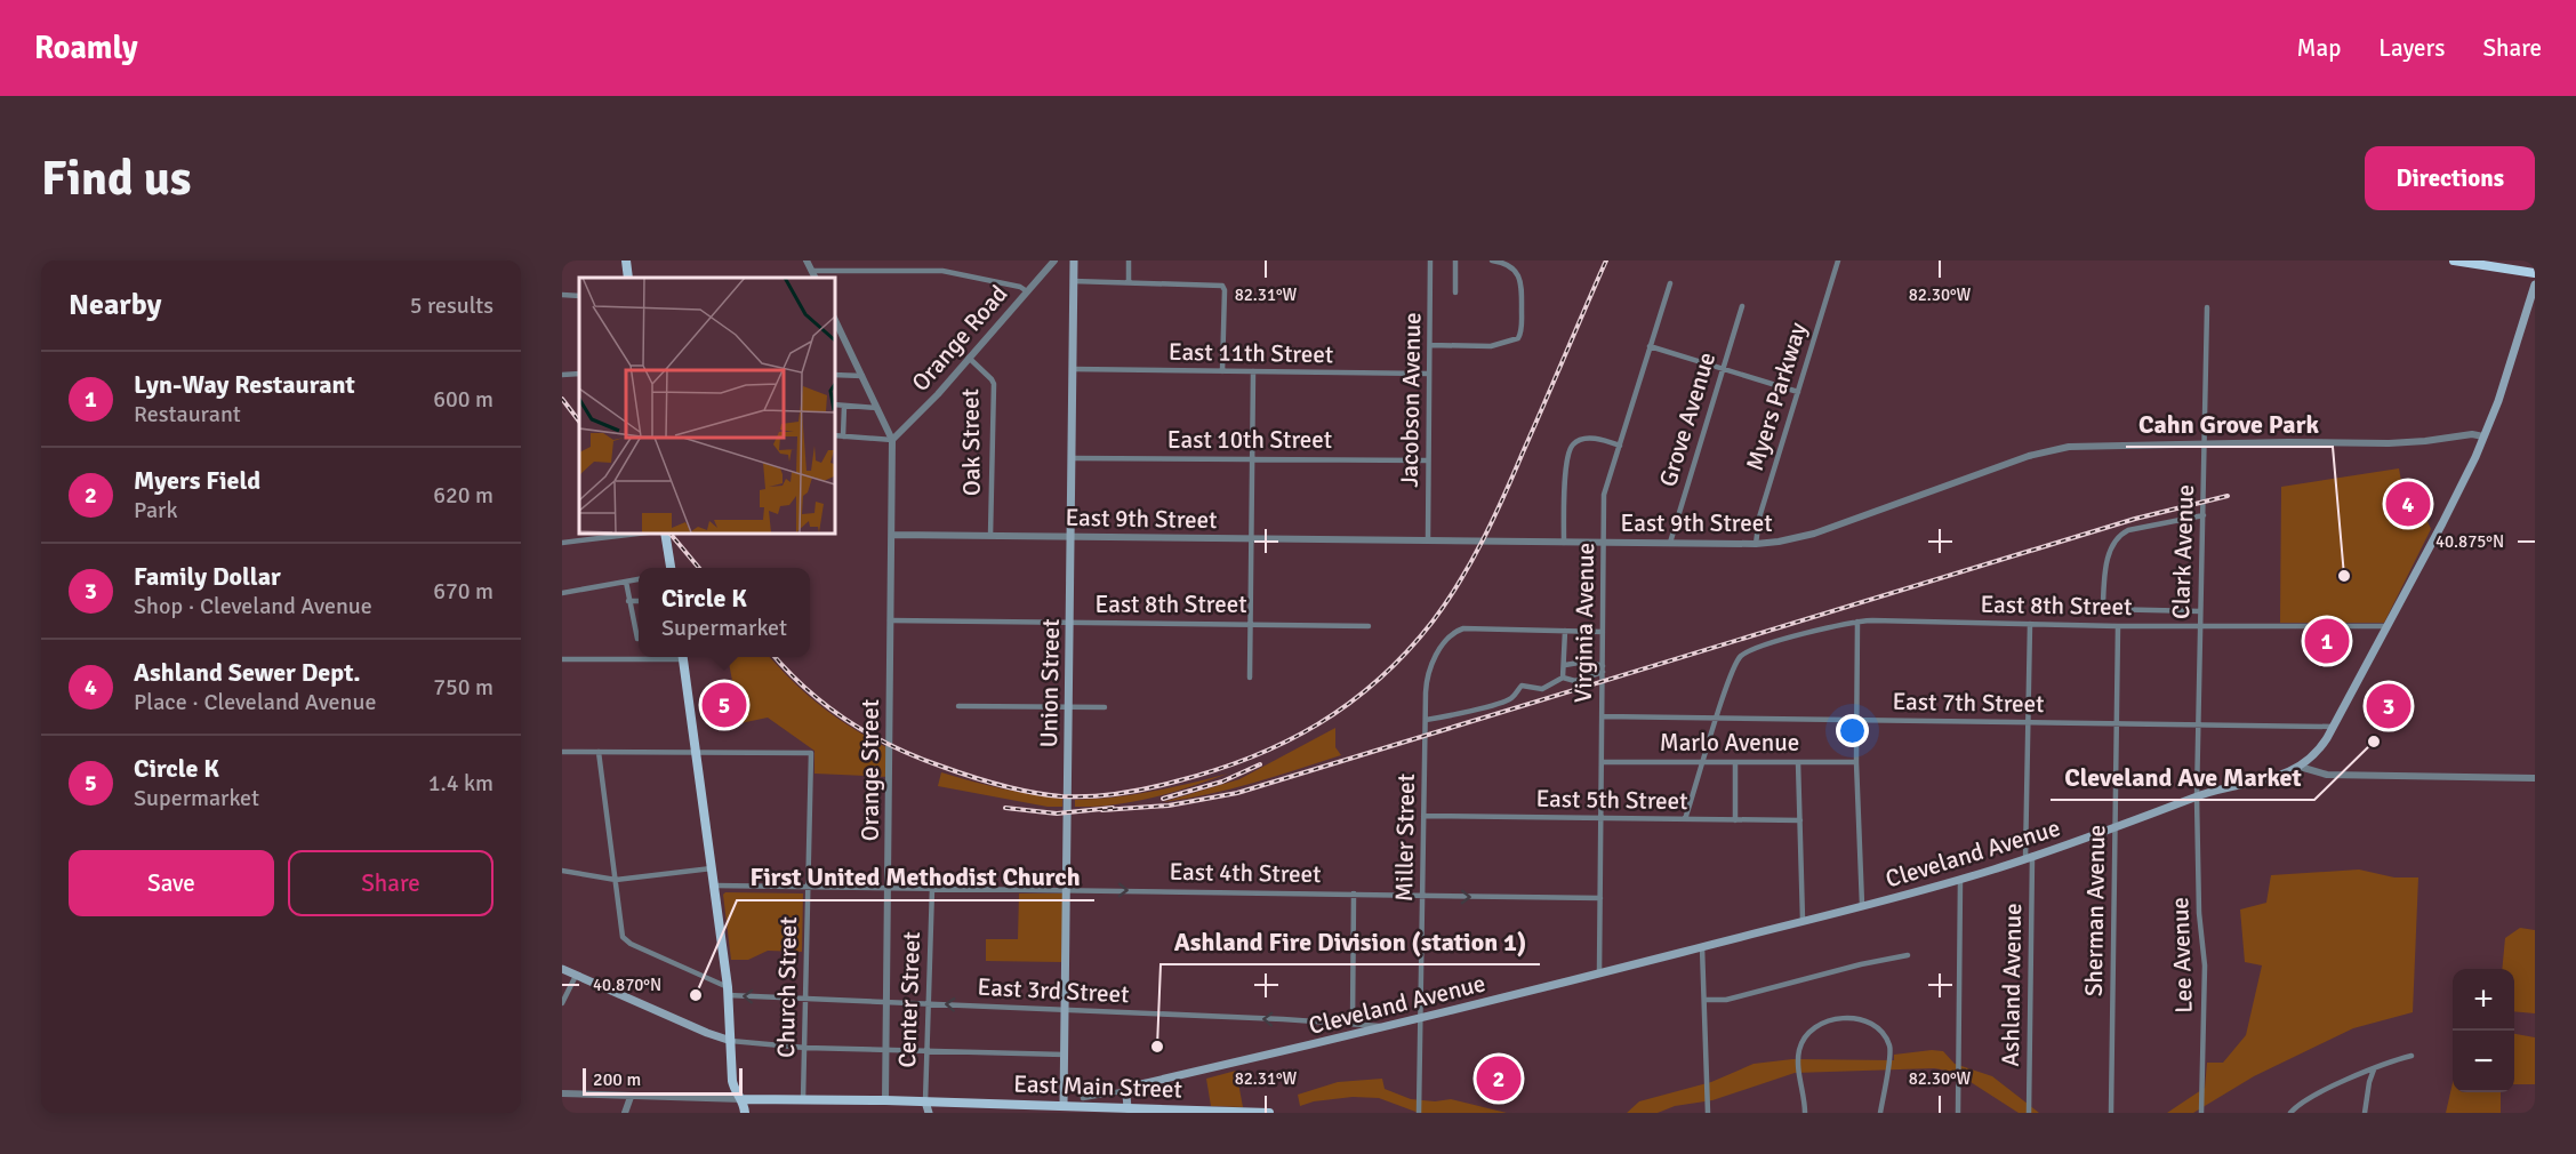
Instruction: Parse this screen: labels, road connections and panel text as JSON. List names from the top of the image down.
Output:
{
  "streets": {
    "main road": [
      "Union Street",
      "Cleveland Avenue",
      "Center Street",
      "East Main Street"
    ],
    "street": [
      "Orange Road",
      "East 11th Street",
      "Myers Parkway",
      "Jacobson Avenue",
      "Grove Avenue",
      "East 10th Street",
      "Oak Street",
      "East 9th Street",
      "Clark Avenue",
      "East 8th Street",
      "Virginia Avenue",
      "East 7th Street",
      "Marlo Avenue",
      "Orange Street",
      "East 5th Street",
      "Miller Street",
      "East 4th Street",
      "Sherman Avenue",
      "Lee Avenue",
      "Ashland Avenue",
      "Church Street",
      "East 3rd Street"
    ]
  },
  "crossings": [
    ["Orange Road", "Oak Street"],
    ["Orange Road", "Orange Street"],
    ["East 11th Street", "Jacobson Avenue"],
    ["East 11th Street", "Union Street"],
    ["Myers Parkway", "East 9th Street"],
    ["Jacobson Avenue", "East 10th Street"],
    ["Jacobson Avenue", "East 9th Street"],
    ["Grove Avenue", "East 9th Street"],
    ["East 10th Street", "Union Street"],
    ["Oak Street", "East 9th Street"],
    ["East 9th Street", "Clark Avenue"],
    ["East 9th Street", "Virginia Avenue"],
    ["East 9th Street", "Union Street"],
    ["East 9th Street", "Orange Street"],
    ["East 9th Street", "Cleveland Avenue"],
    ["Clark Avenue", "East 8th Street"],
    ["Clark Avenue", "East 7th Street"],
    ["Clark Avenue", "Cleveland Avenue"],
    ["Clark Avenue", "Lee Avenue"],
    ["East 8th Street", "Union Street"],
    ["East 8th Street", "East 7th Street"],
    ["East 8th Street", "Orange Street"],
    ["East 8th Street", "Cleveland Avenue"],
    ["East 8th Street", "Sherman Avenue"],
    ["East 8th Street", "Ashland Avenue"],
    ["Virginia Avenue", "East 7th Street"],
    ["Virginia Avenue", "Marlo Avenue"],
    ["Virginia Avenue", "East 5th Street"],
    ["Virginia Avenue", "Cleveland Avenue"],
    ["Virginia Avenue", "East 4th Street"],
    ["Union Street", "East 4th Street"],
    ["Union Street", "East 3rd Street"],
    ["Union Street", "East Main Street"],
    ["East 7th Street", "Cleveland Avenue"],
    ["East 7th Street", "Sherman Avenue"],
    ["East 7th Street", "Ashland Avenue"],
    ["Orange Street", "East 4th Street"],
    ["Orange Street", "East 3rd Street"],
    ["Orange Street", "East Main Street"],
    ["East 5th Street", "Miller Street"],
    ["Miller Street", "Cleveland Avenue"],
    ["Miller Street", "East 4th Street"],
    ["Cleveland Avenue", "Sherman Avenue"],
    ["Cleveland Avenue", "Lee Avenue"],
    ["Cleveland Avenue", "Ashland Avenue"],
    ["Cleveland Avenue", "East 3rd Street"],
    ["East 4th Street", "Church Street"],
    ["East 4th Street", "Center Street"],
    ["Church Street", "East 3rd Street"],
    ["Church Street", "East Main Street"],
    ["East 3rd Street", "Center Street"],
    ["Center Street", "East Main Street"]
  ],
  "one_way": ["East 4th Street", "East 3rd Street"],
  "places": [
    "Cahn Grove Park",
    "Cleveland Ave Market",
    "First United Methodist Church",
    "Ashland Fire Division (station 1)"
  ],
  "scale_bar": "200 m",
  "page": {
    "header": "Roamly",
    "nav": ["Map", "Layers", "Share"],
    "buttons": [
      "Directions",
      ["Save", "Share"]
    ],
    "title": "Find us",
    "heading": ["Nearby", "5 results"],
    "list": [
      {
        "mark": "1",
        "name": "Lyn-Way Restaurant",
        "note": "Restaurant",
        "value": "600 m"
      },
      {
        "mark": "2",
        "name": "Myers Field",
        "note": "Park",
        "value": "620 m"
      },
      {
        "mark": "3",
        "name": "Family Dollar",
        "note": "Shop · Cleveland Avenue",
        "value": "670 m"
      },
      {
        "mark": "4",
        "name": "Ashland Sewer Dept.",
        "note": "Place · Cleveland Avenue",
        "value": "750 m"
      },
      {
        "mark": "5",
        "name": "Circle K",
        "note": "Supermarket",
        "value": "1.4 km"
      }
    ],
    "pins": [
      "4",
      "1",
      "5",
      "3",
      "2"
    ],
    "popup": ["Circle K", "Supermarket"],
    "map_buttons": ["+", "−"],
    "scale": "200 m"
  },
  "coordinates": [
    "82.31°W",
    "82.30°W",
    "40.875°N",
    "40.870°N"
  ]
}
